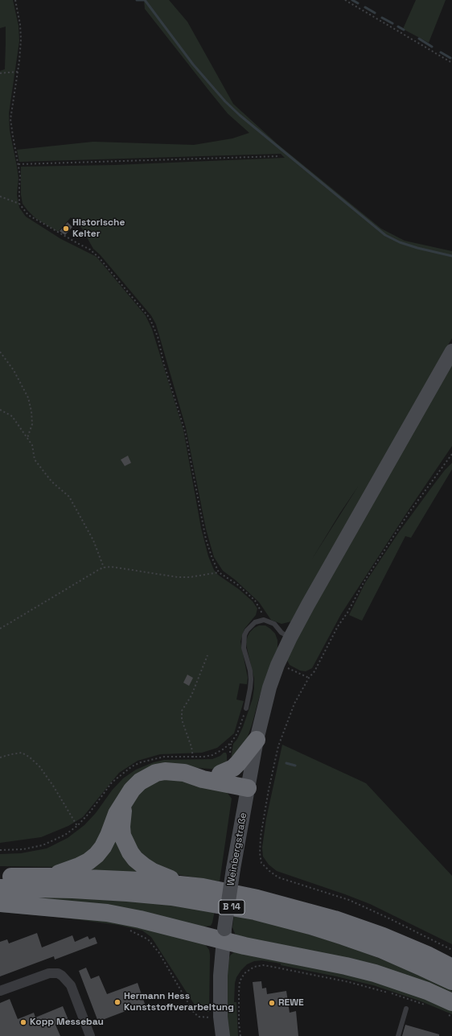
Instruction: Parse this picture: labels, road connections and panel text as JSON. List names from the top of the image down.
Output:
{
  "streets": {
    "highway": ["B 14"],
    "main road": ["Weinbergstraße"]
  },
  "places": [
    "Historische Kelter",
    "Hermann Hess Kunststoffverarbeitung",
    "REWE",
    "Kopp Messebau"
  ]
}
